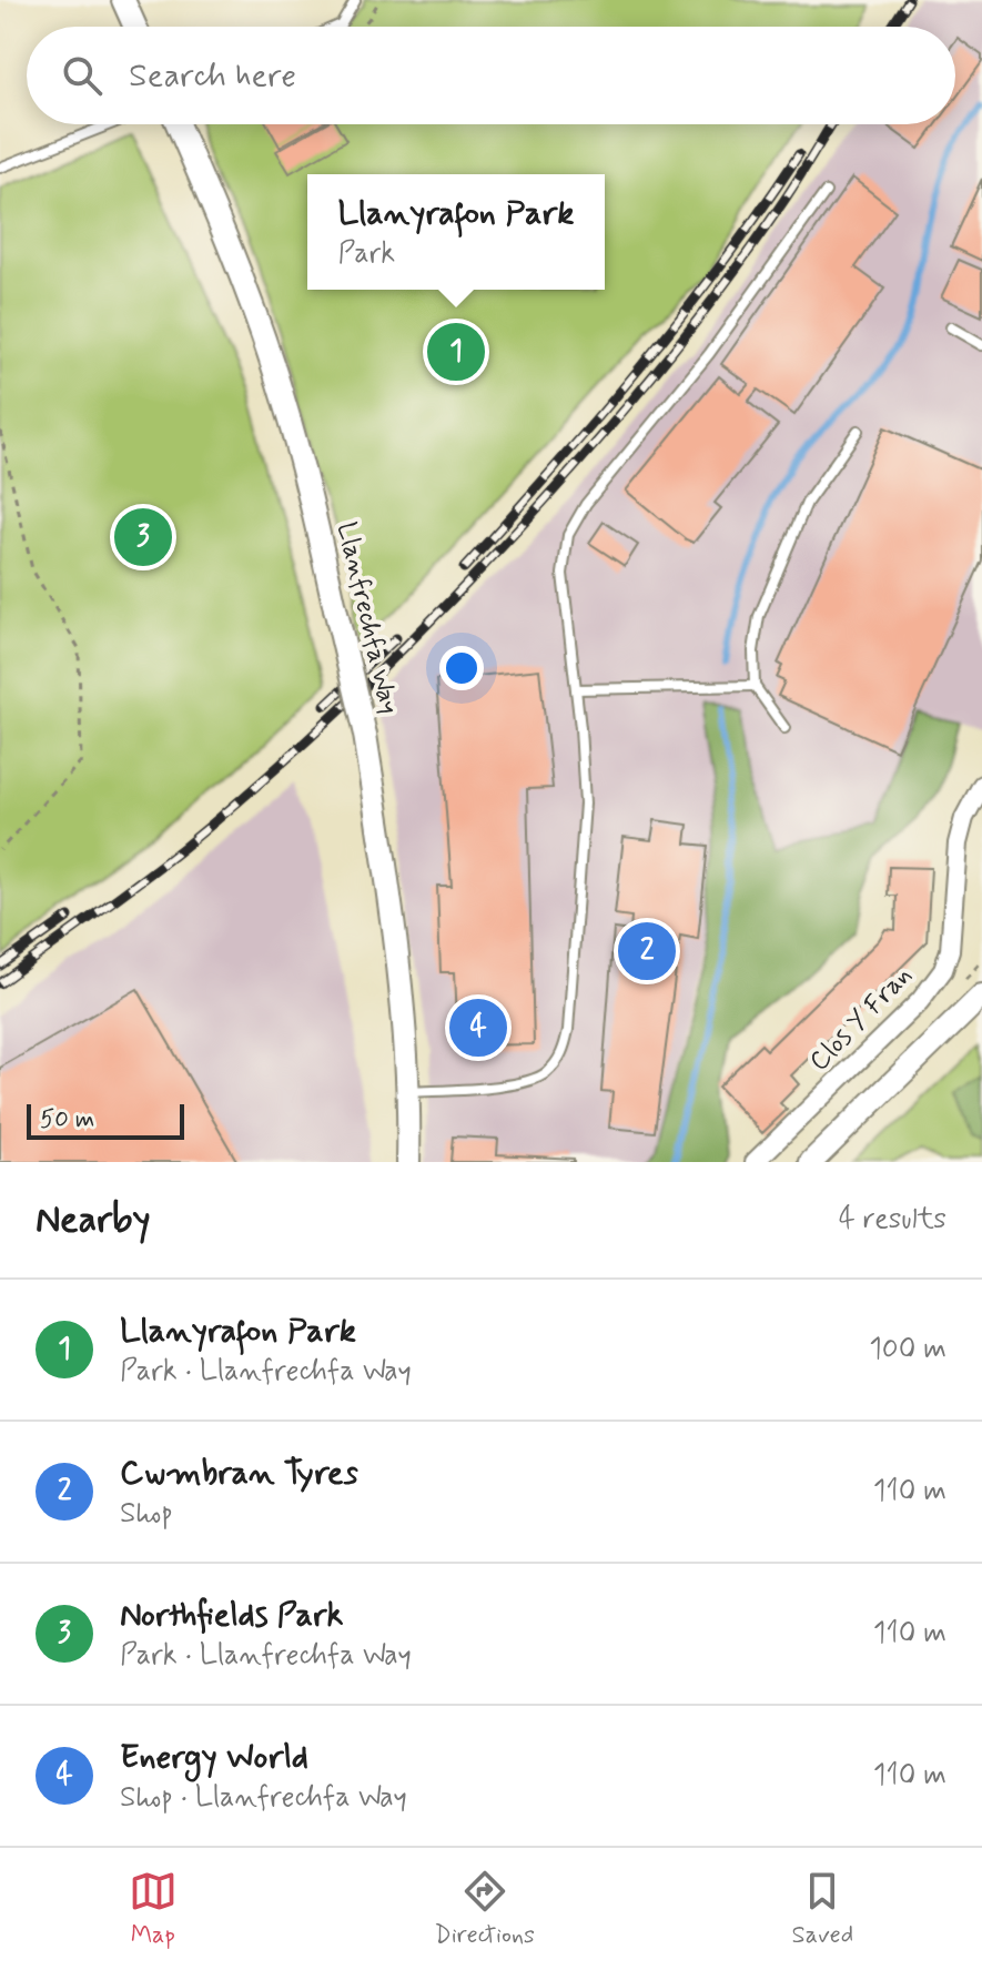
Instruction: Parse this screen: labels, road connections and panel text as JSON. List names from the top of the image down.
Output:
{
  "streets": {
    "street": ["Llanfrechfa Way", "Clos Y Fran"]
  },
  "scale_bar": "50 m",
  "page": {
    "search": "Search here",
    "popup": ["Llanyrafon Park", "Park"],
    "pins": [
      "1",
      "3",
      "2",
      "4"
    ],
    "scale": "50 m",
    "heading": ["Nearby", "4 results"],
    "list": [
      {
        "mark": "1",
        "name": "Llanyrafon Park",
        "note": "Park · Llanfrechfa Way",
        "value": "100 m"
      },
      {
        "mark": "2",
        "name": "Cwmbran Tyres",
        "note": "Shop",
        "value": "110 m"
      },
      {
        "mark": "3",
        "name": "Northfields Park",
        "note": "Park · Llanfrechfa Way",
        "value": "110 m"
      },
      {
        "mark": "4",
        "name": "Energy World",
        "note": "Shop · Llanfrechfa Way",
        "value": "110 m"
      }
    ],
    "nav": ["Map", "Directions", "Saved"]
  }
}
